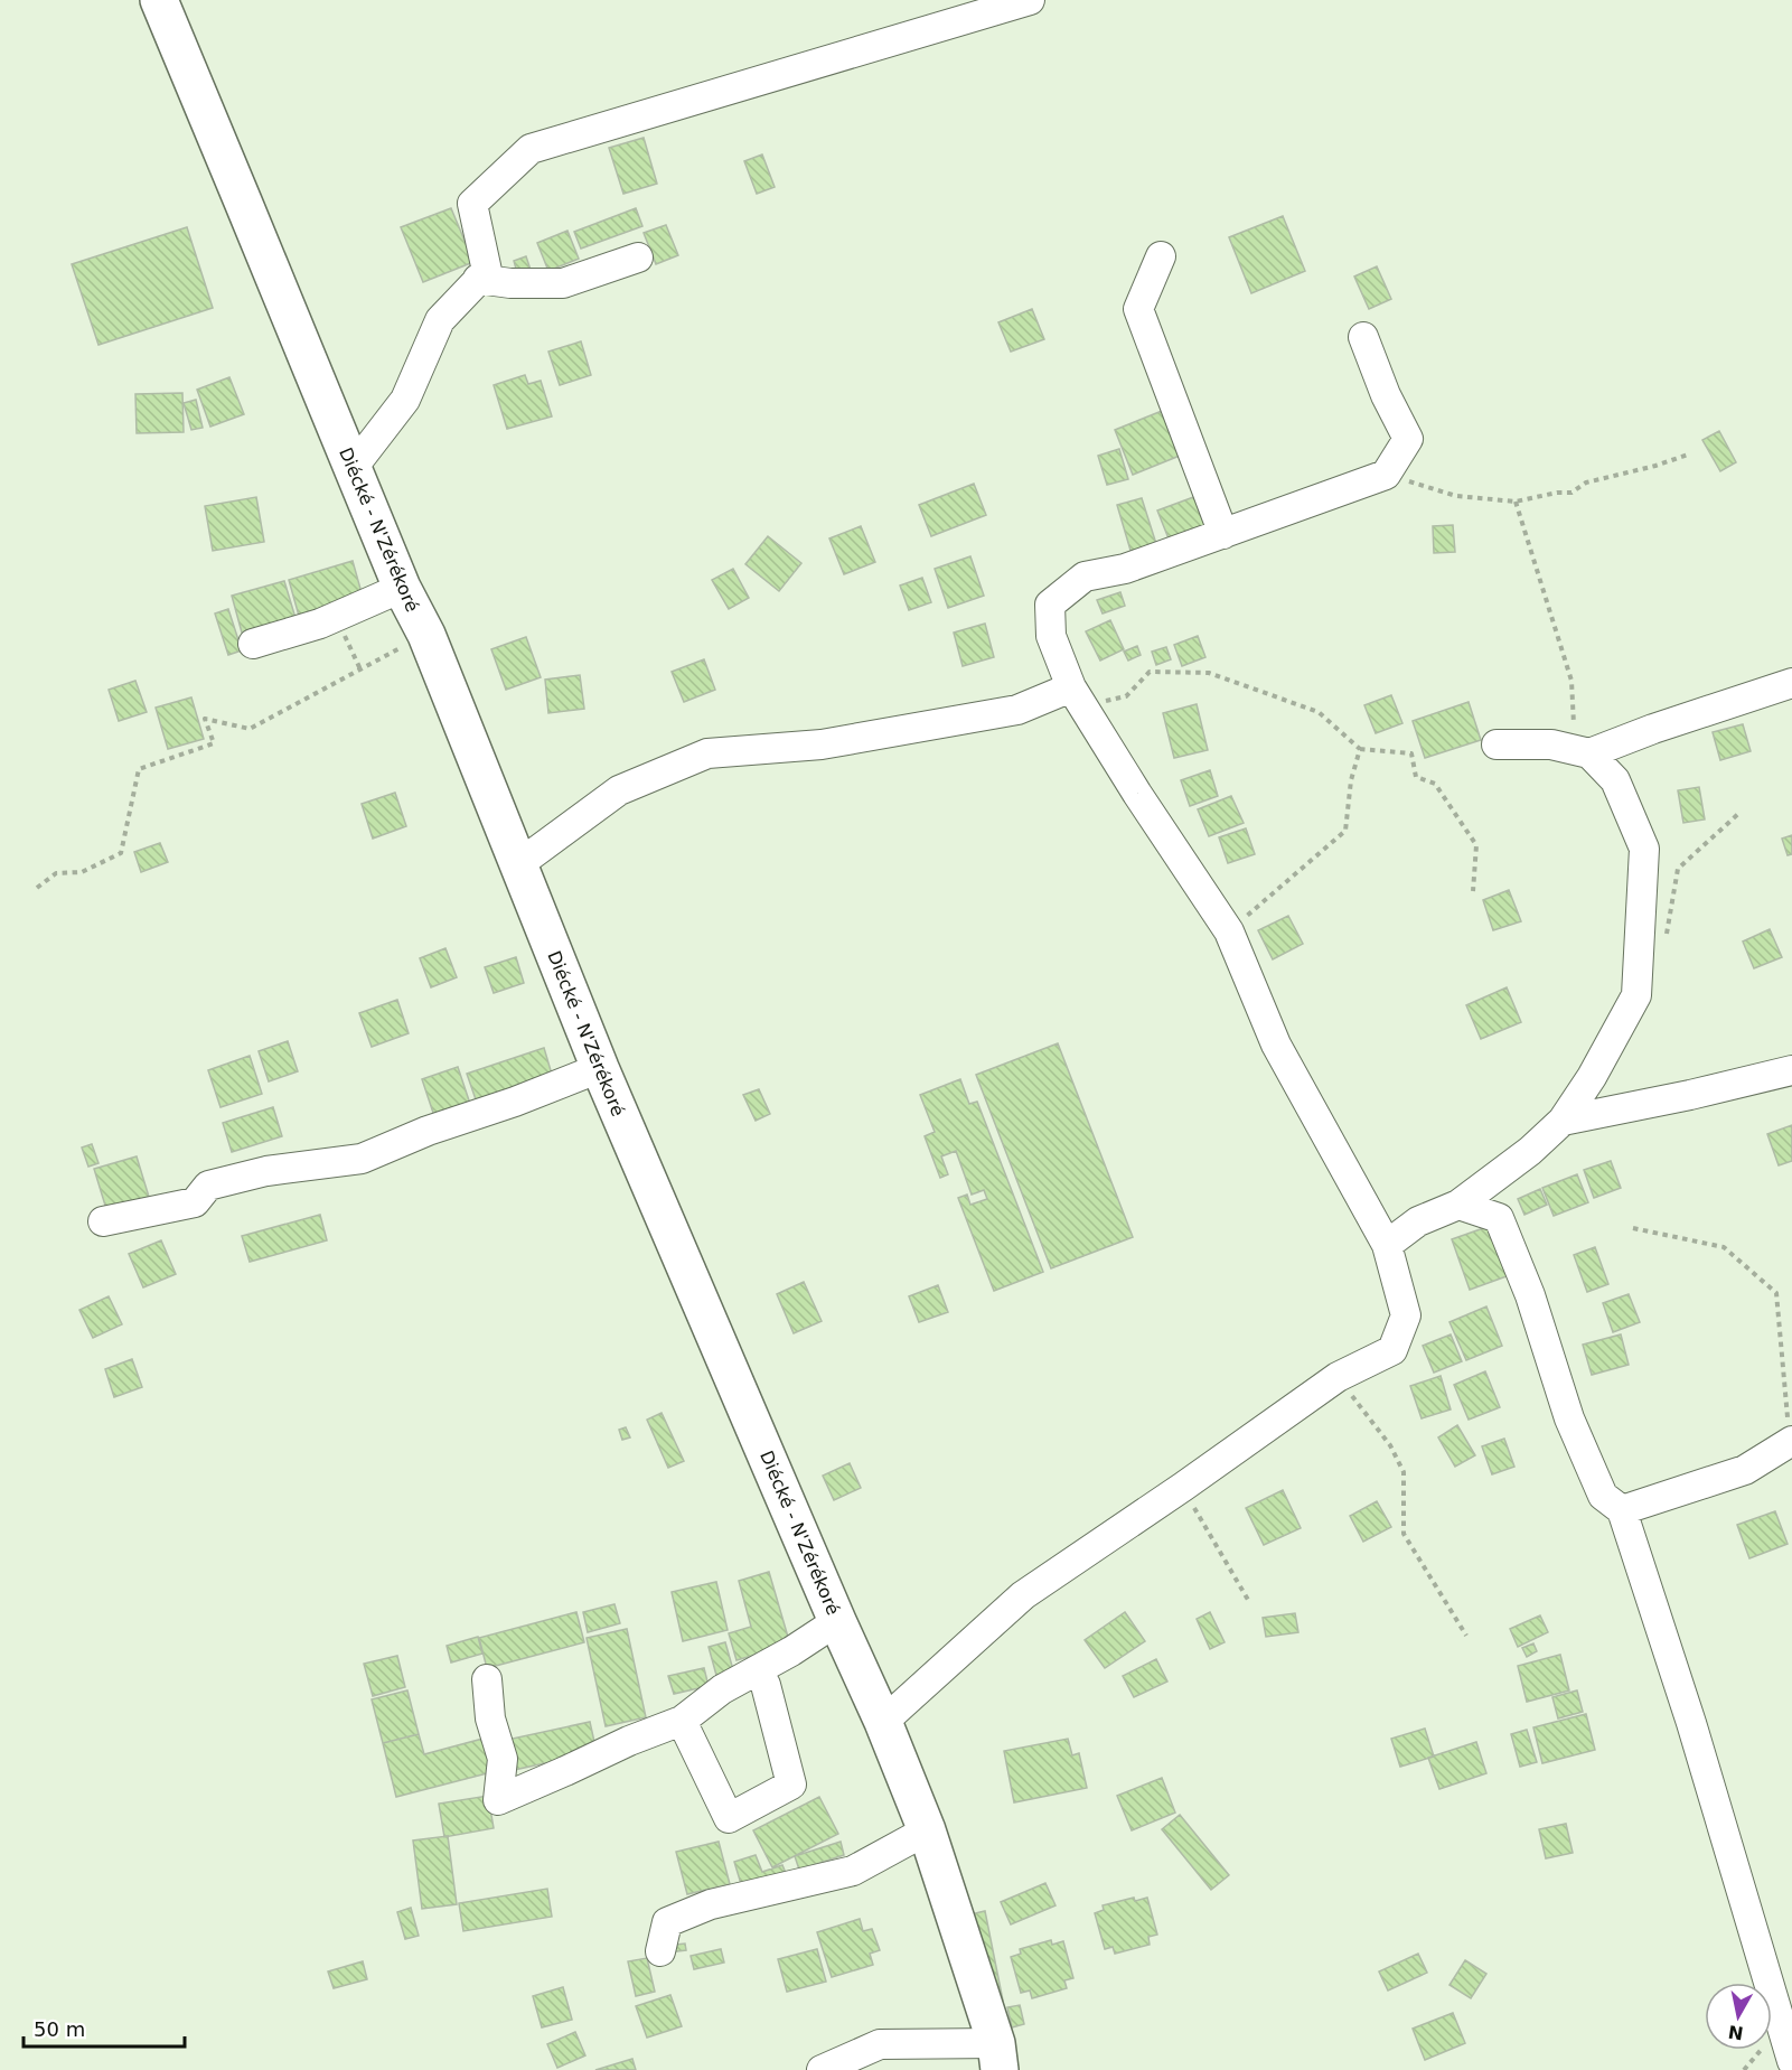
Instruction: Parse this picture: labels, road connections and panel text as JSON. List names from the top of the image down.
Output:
{
  "streets": {
    "highway": ["Diécké - N'Zérékoré"]
  },
  "scale_bar": "50 m",
  "north": "bottom"
}
